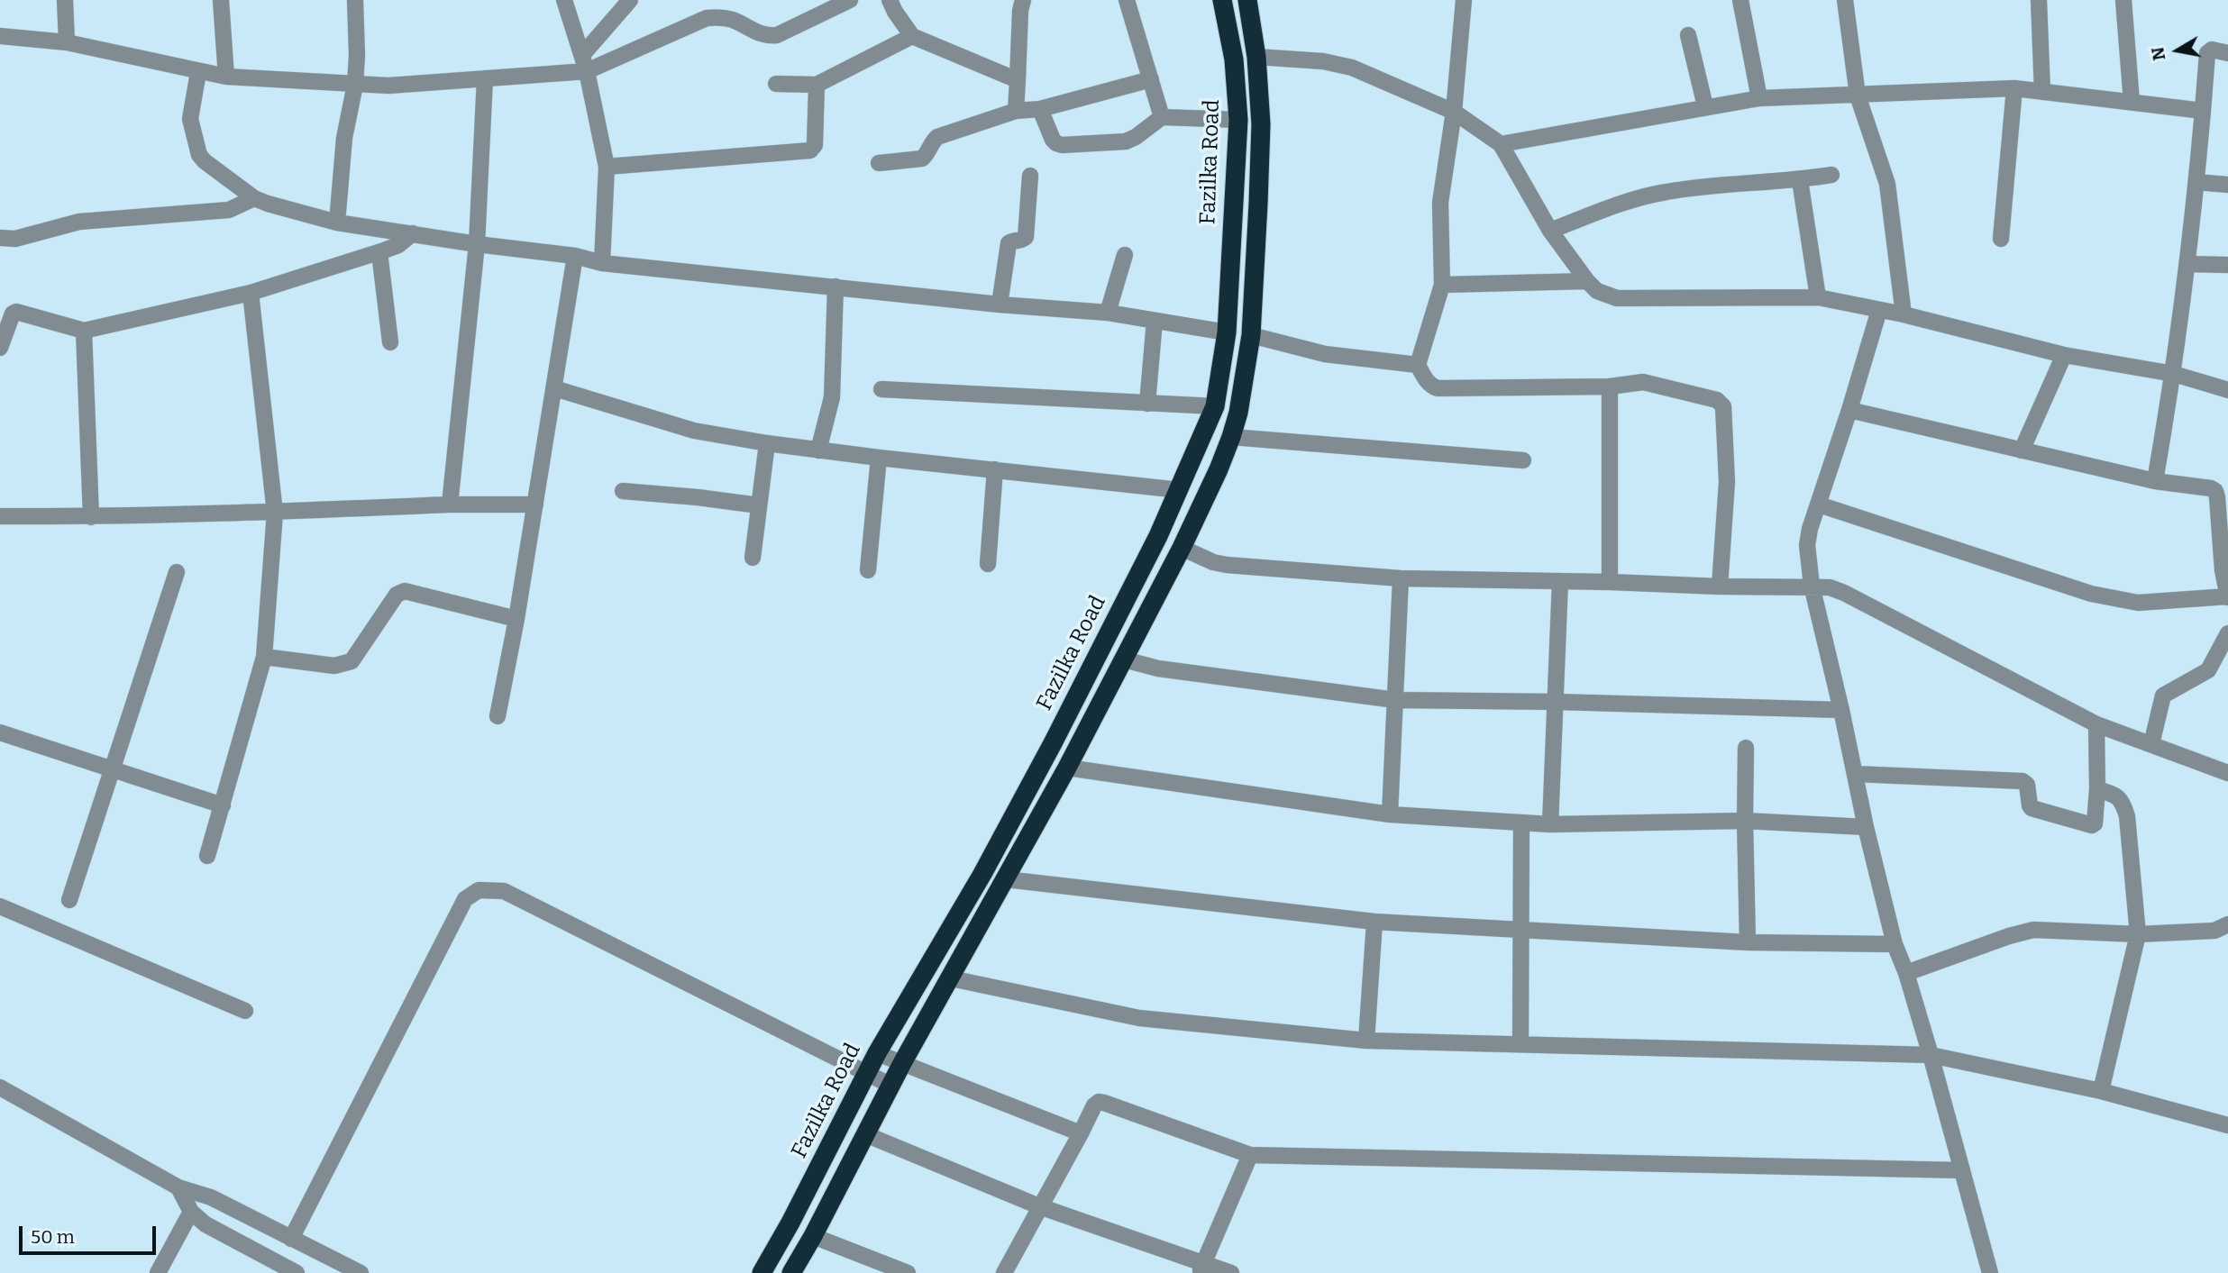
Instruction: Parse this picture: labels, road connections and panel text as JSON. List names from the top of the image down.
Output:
{
  "streets": {
    "highway": ["Fazilka Road"]
  },
  "scale_bar": "50 m",
  "north": "left"
}
